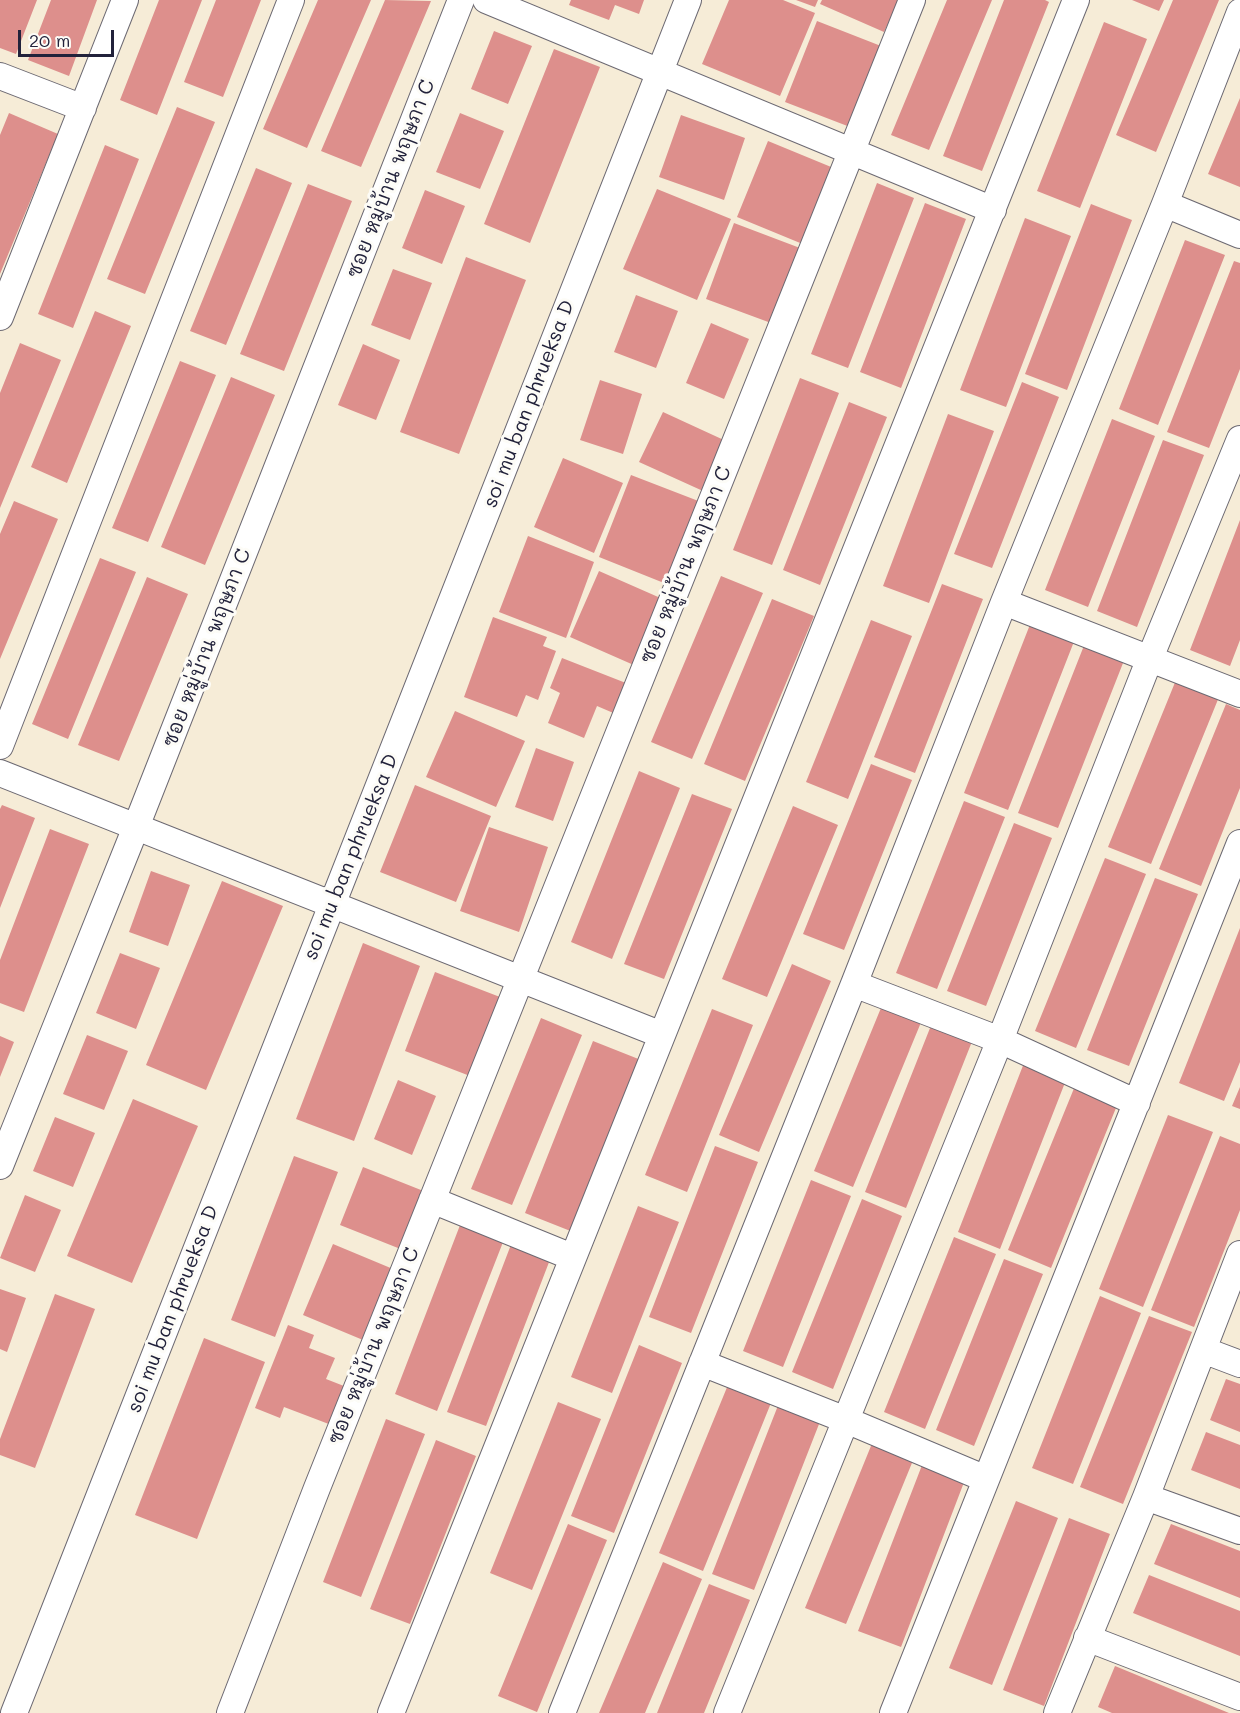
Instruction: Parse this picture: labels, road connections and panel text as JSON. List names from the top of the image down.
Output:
{
  "streets": {
    "street": ["ซอย หมู่บ้าน พฤษภา C", "soi mu ban phrueksa D"]
  },
  "scale_bar": "20 m"
}
